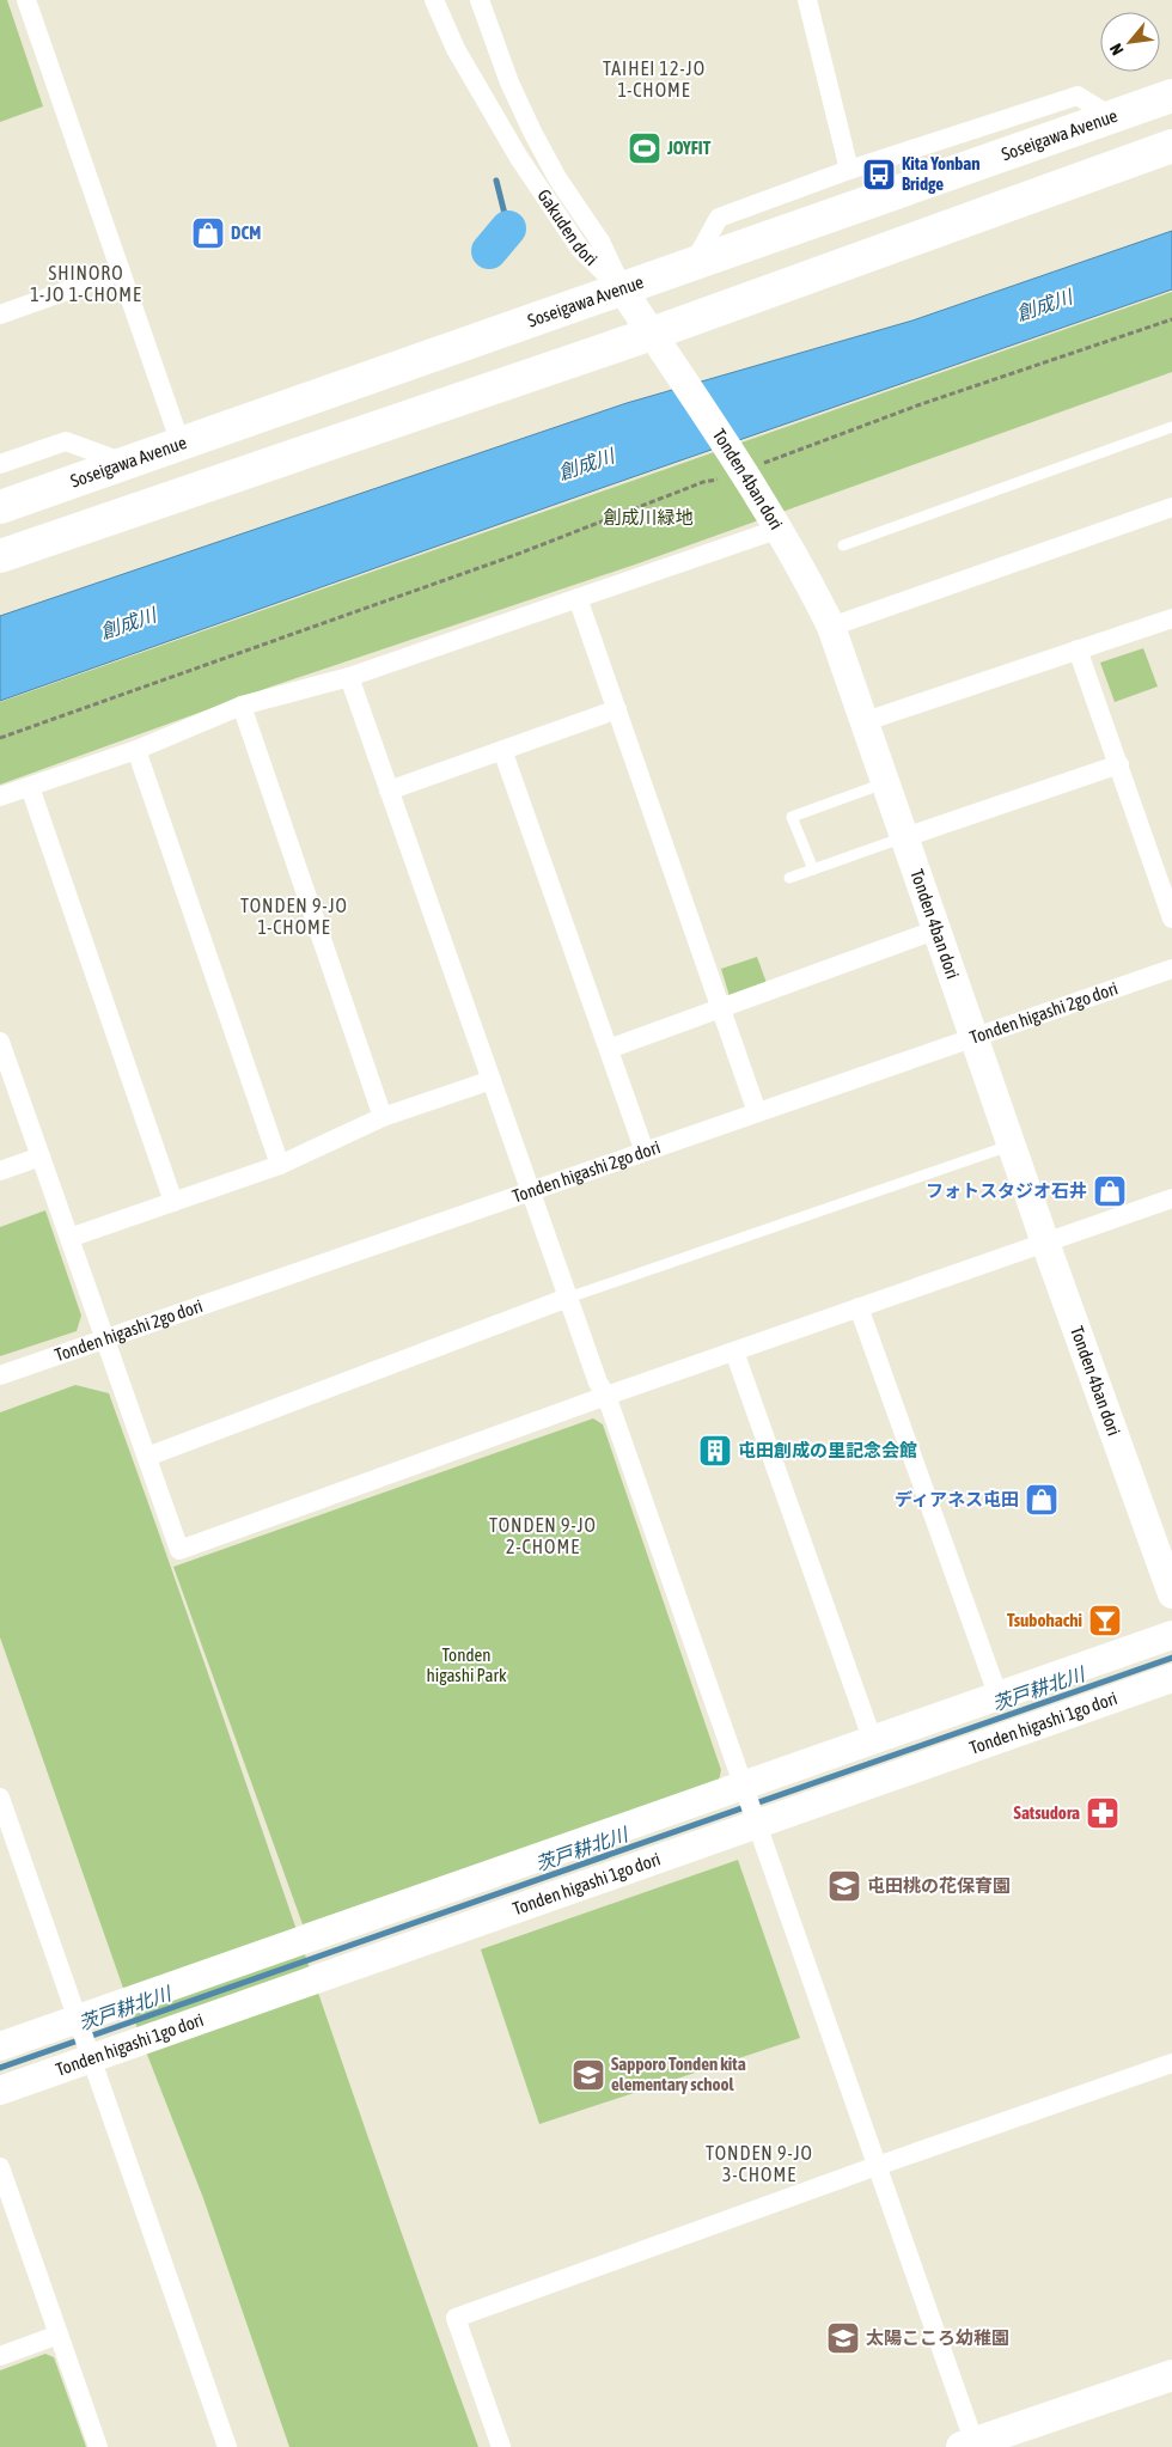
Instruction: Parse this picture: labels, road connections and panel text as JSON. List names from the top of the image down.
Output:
{
  "streets": {
    "highway": ["Soseigawa Avenue"],
    "street": [
      "Gakuden dori",
      "Tonden 4ban dori",
      "Tonden higashi 2go dori",
      "Tonden higashi 1go dori"
    ]
  },
  "crossings": [
    ["Soseigawa Avenue", "Gakuden dori"],
    ["Soseigawa Avenue", "Tonden 4ban dori"],
    ["Gakuden dori", "Tonden 4ban dori"],
    ["Tonden 4ban dori", "Tonden higashi 2go dori"]
  ],
  "districts": [
    "TAIHEI 12-JO 1-CHOME",
    "SHINORO 1-JO 1-CHOME",
    "TONDEN 9-JO 1-CHOME",
    "TONDEN 9-JO 2-CHOME",
    "TONDEN 9-JO 3-CHOME"
  ],
  "water": ["創成川", "茨戸耕北川"],
  "parks": ["創成川緑地", "Tonden higashi Park"],
  "places": {
    "sports": ["JOYFIT"],
    "bus stop": ["Kita Yonban Bridge"],
    "shop": ["DCM", "フォトスタジオ石井", "ディアネス屯田"],
    "building": ["屯田創成の里記念会館"],
    "bar": ["Tsubohachi"],
    "pharmacy": ["Satsudora"],
    "school or university": ["屯田桃の花保育園", "Sapporo Tonden kita elementary school", "太陽こころ幼稚園"]
  },
  "north": "bottom left"
}
